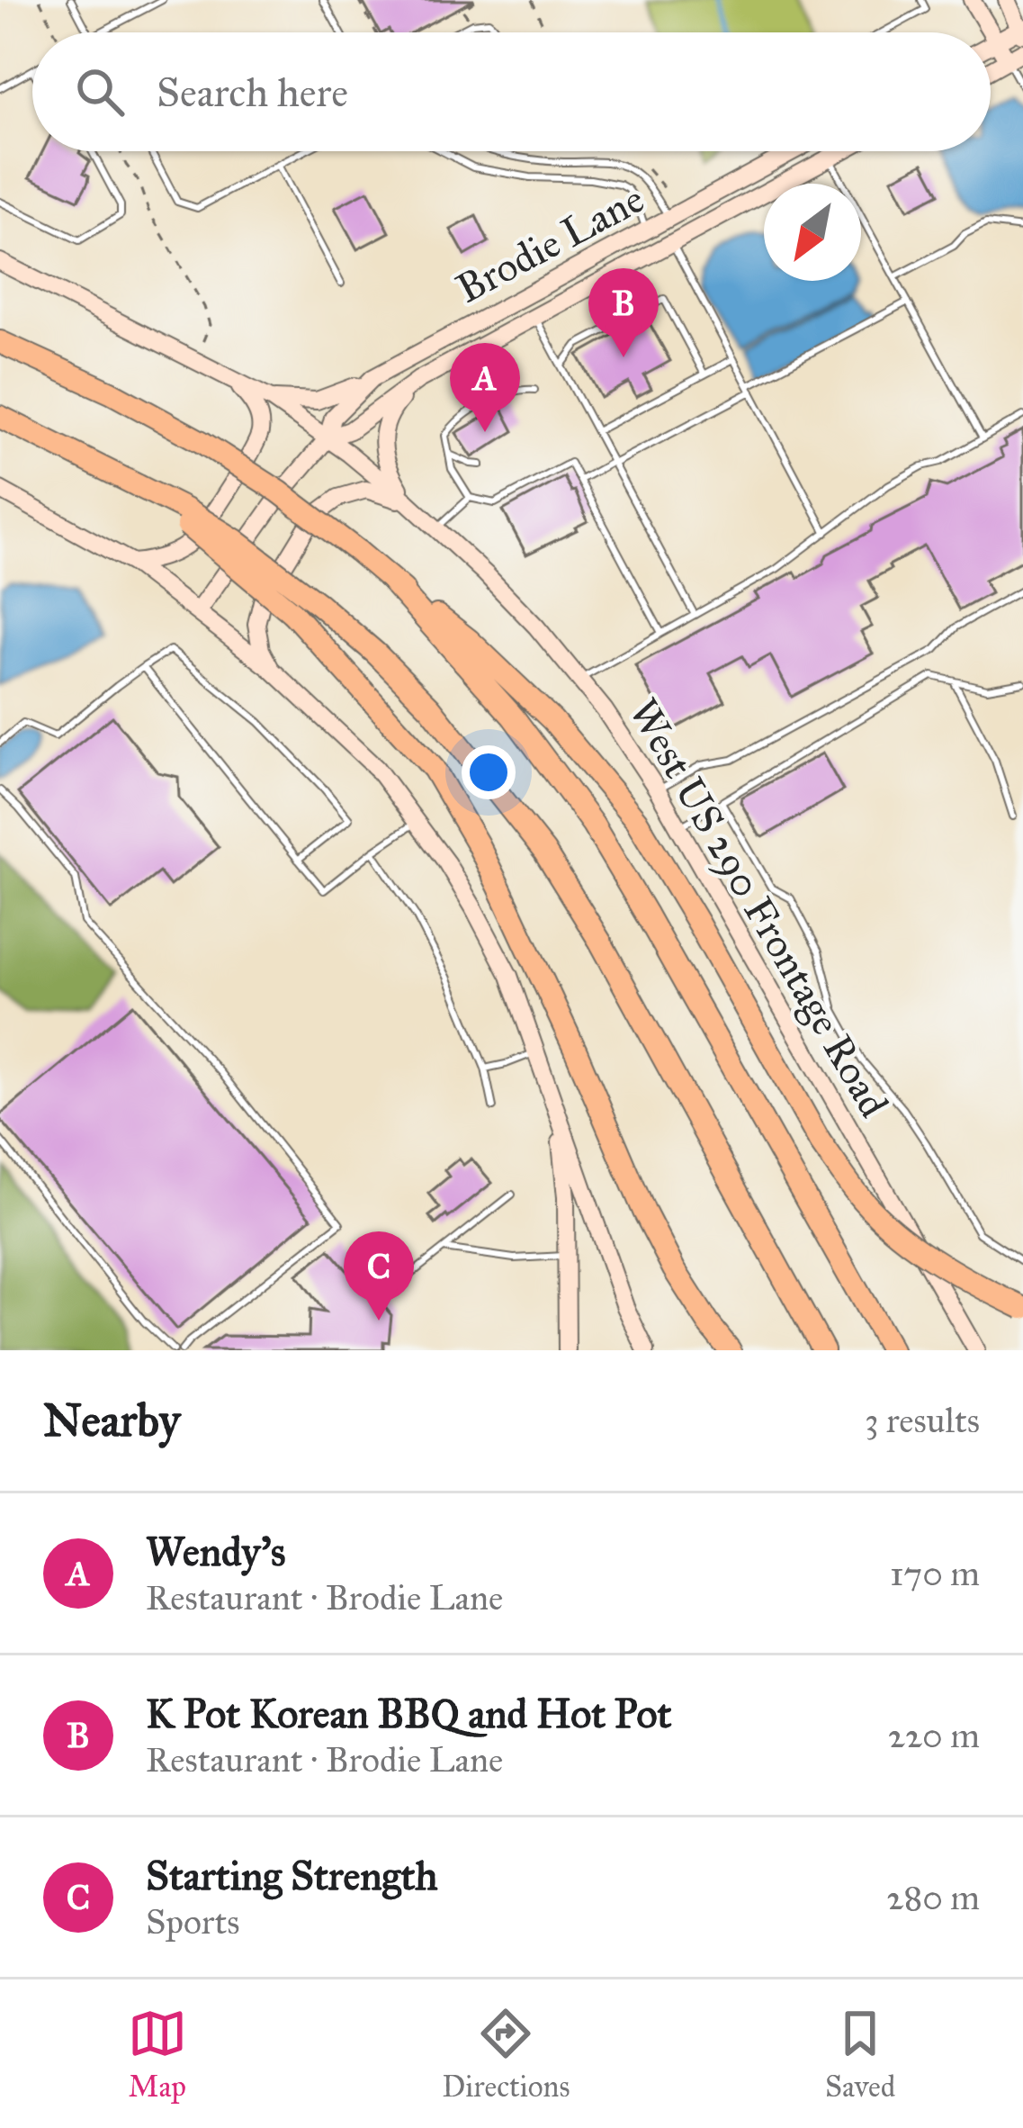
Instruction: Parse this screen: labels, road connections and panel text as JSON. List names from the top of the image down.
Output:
{
  "streets": {
    "main road": ["Brodie Lane", "West US 290 Frontage Road"]
  },
  "crossings": [
    ["Brodie Lane", "West US 290 Frontage Road"]
  ],
  "north": "bottom left",
  "page": {
    "search": "Search here",
    "pins": ["B", "A", "C"],
    "heading": ["Nearby", "3 results"],
    "list": [
      {
        "mark": "A",
        "name": "Wendy's",
        "note": "Restaurant · Brodie Lane",
        "value": "170 m"
      },
      {
        "mark": "B",
        "name": "K Pot Korean BBQ and Hot Pot",
        "note": "Restaurant · Brodie Lane",
        "value": "220 m"
      },
      {
        "mark": "C",
        "name": "Starting Strength",
        "note": "Sports",
        "value": "280 m"
      }
    ],
    "nav": ["Map", "Directions", "Saved"]
  }
}
